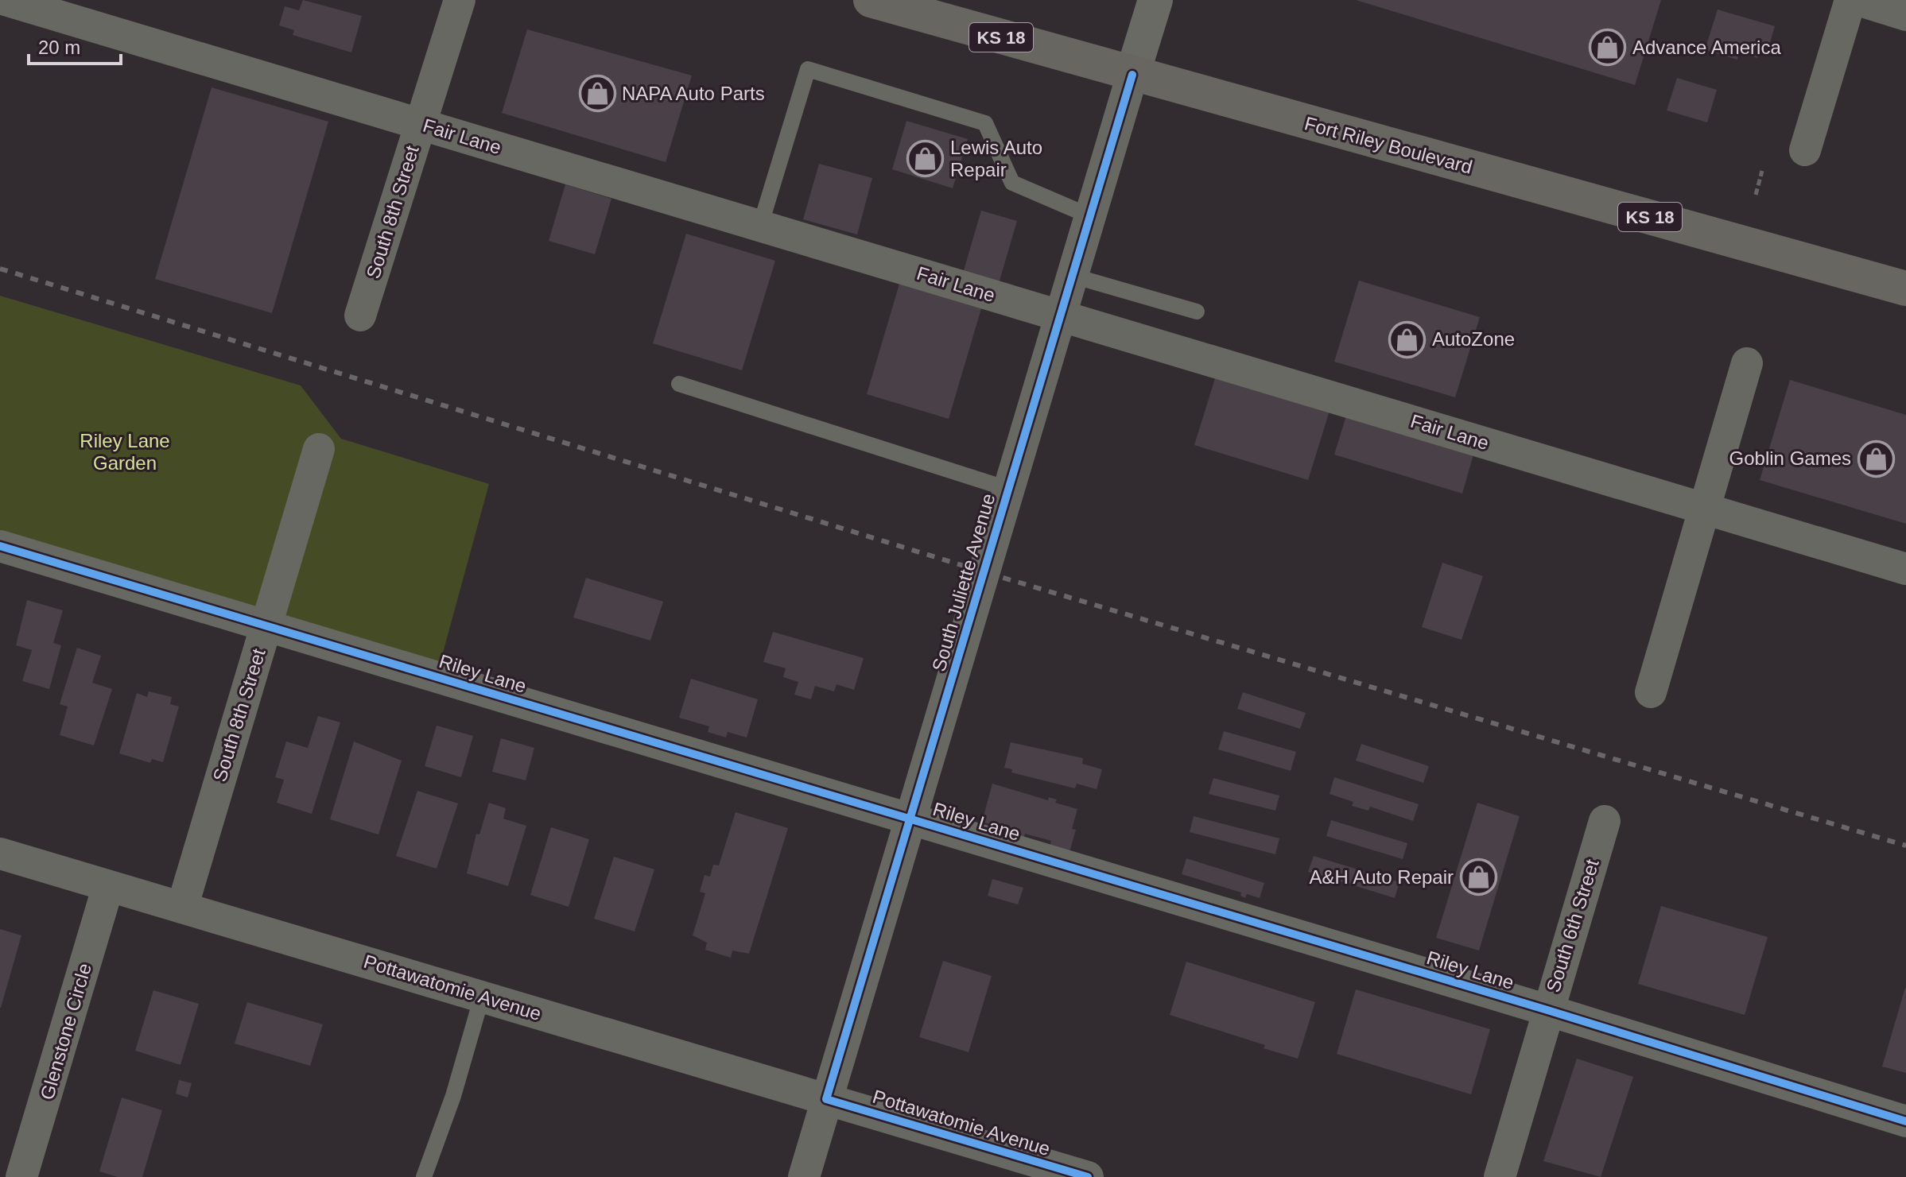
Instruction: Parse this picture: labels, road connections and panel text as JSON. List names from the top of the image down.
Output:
{
  "streets": {
    "highway": ["KS 18", "Fort Riley Boulevard"],
    "street": [
      "Fair Lane",
      "South 8th Street",
      "South Juliette Avenue",
      "Riley Lane",
      "South 6th Street",
      "Pottawatomie Avenue",
      "Glenstone Circle"
    ]
  },
  "crossings": [
    ["Fair Lane", "South 8th Street"],
    ["Fair Lane", "South Juliette Avenue"],
    ["Fort Riley Boulevard", "South Juliette Avenue"],
    ["South 8th Street", "Riley Lane"],
    ["South 8th Street", "Pottawatomie Avenue"],
    ["South Juliette Avenue", "Riley Lane"],
    ["South Juliette Avenue", "Pottawatomie Avenue"],
    ["Riley Lane", "South 6th Street"],
    ["Pottawatomie Avenue", "Glenstone Circle"]
  ],
  "parks": ["Riley Lane Garden"],
  "places": {
    "shop": [
      "Advance America",
      "NAPA Auto Parts",
      "Lewis Auto Repair",
      "AutoZone",
      "Goblin Games",
      "A&H Auto Repair"
    ]
  },
  "scale_bar": "20 m"
}
